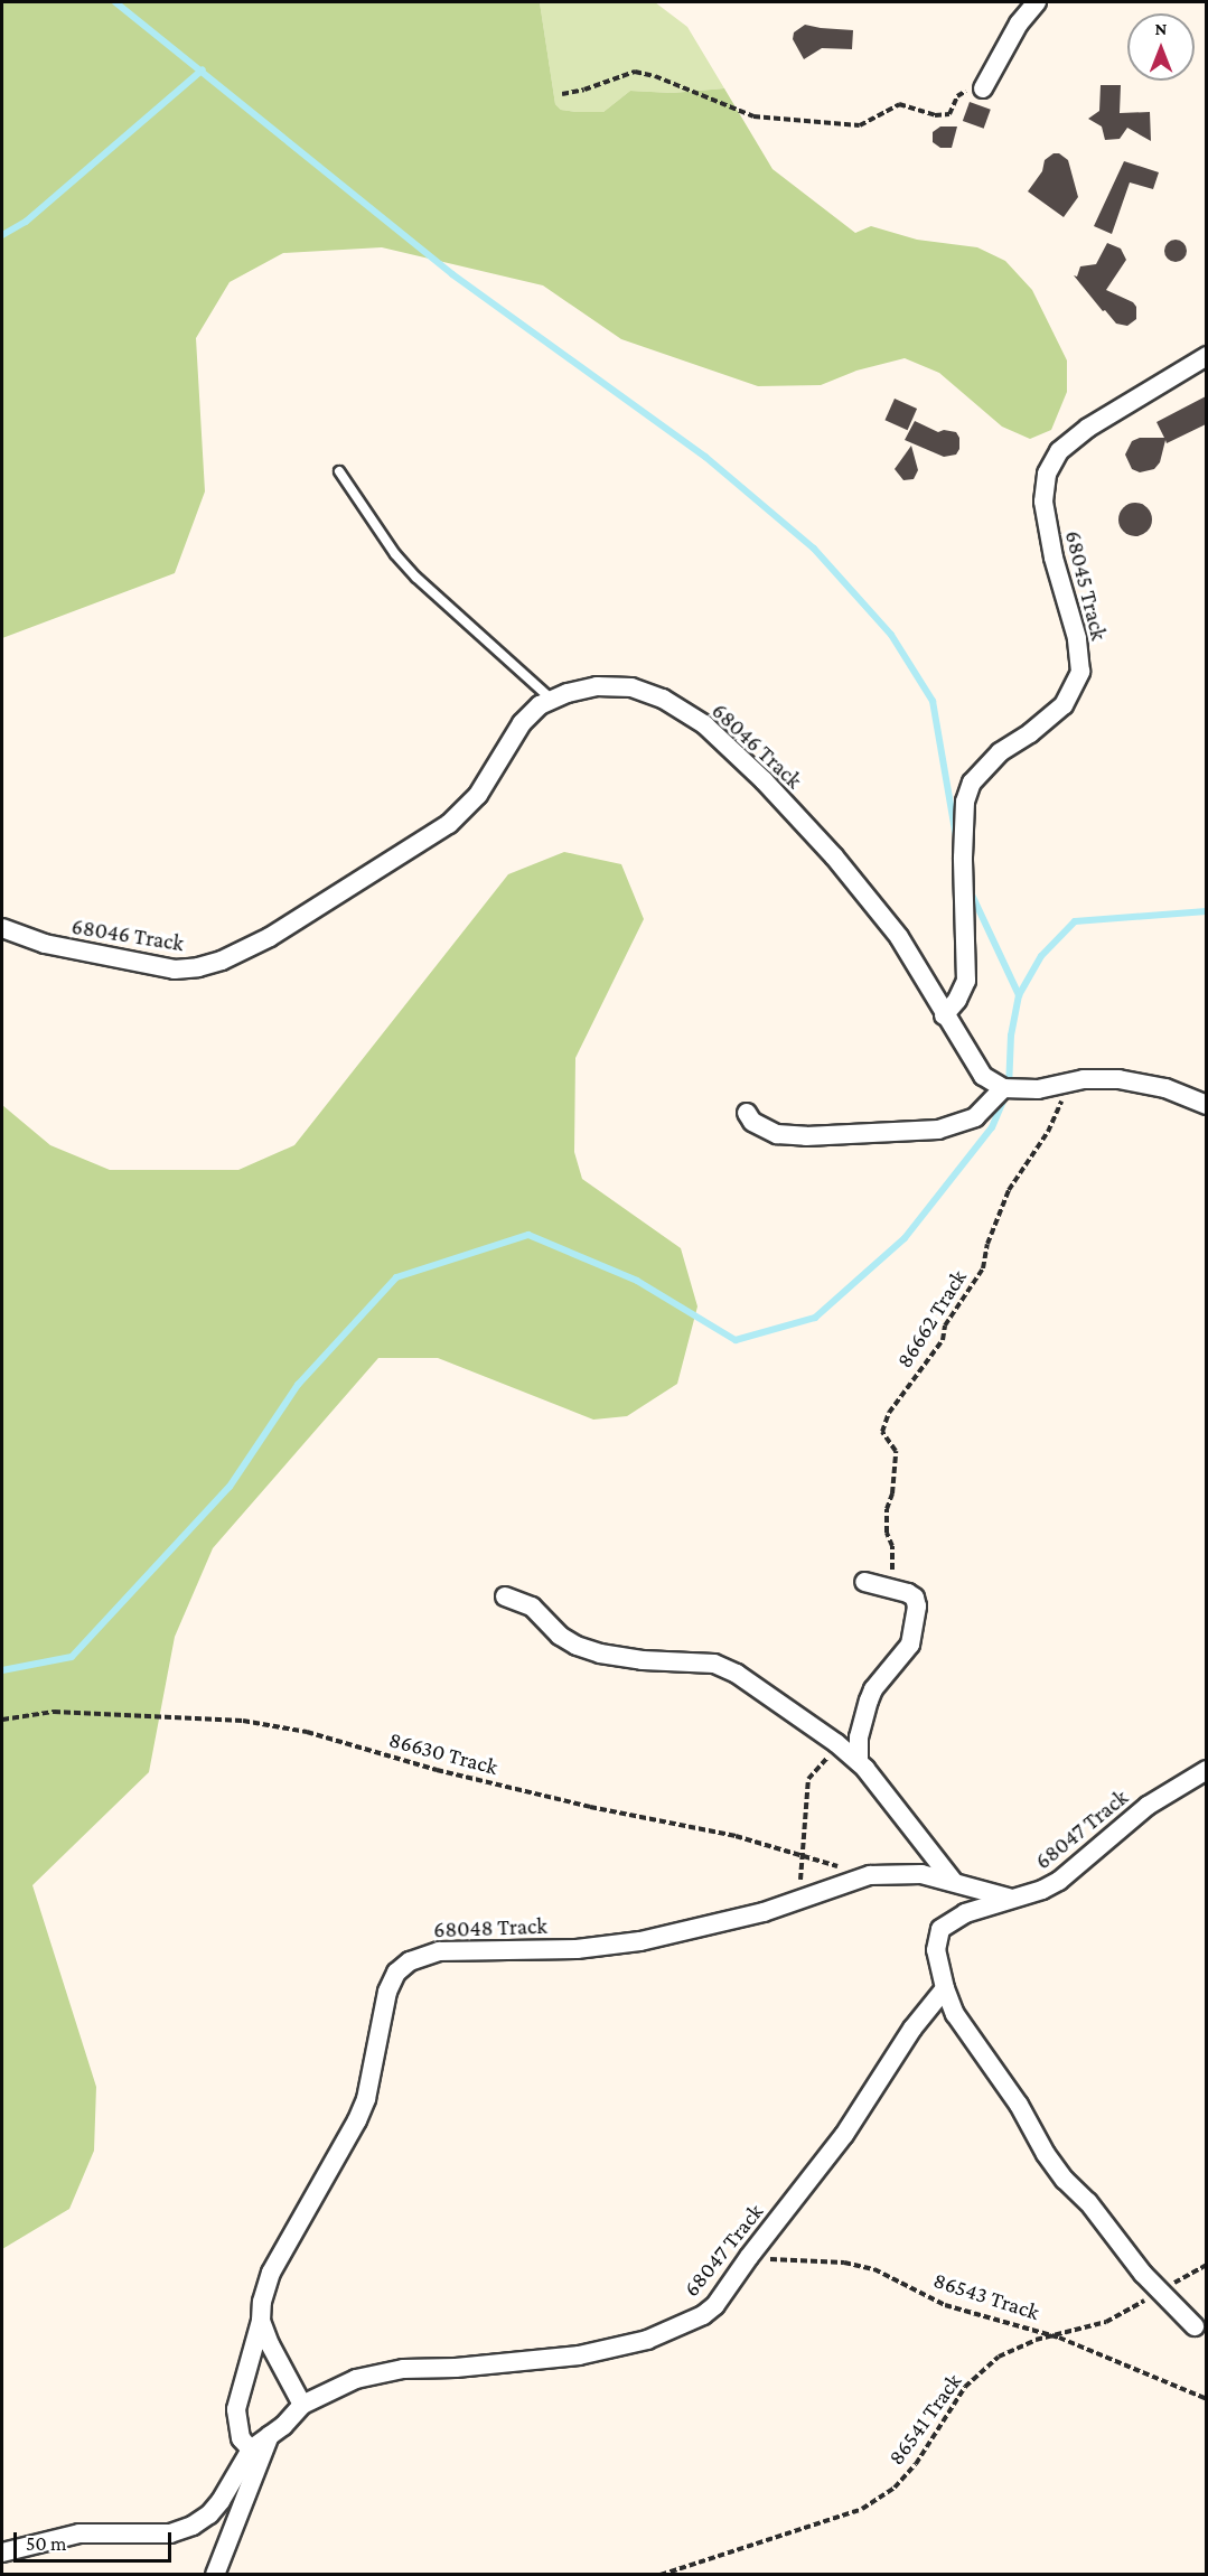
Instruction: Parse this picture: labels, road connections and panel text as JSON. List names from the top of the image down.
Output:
{
  "streets": {
    "street": [
      "68045 Track",
      "68046 Track",
      "68047 Track",
      "68048 Track"
    ],
    "path": [
      "86662 Track",
      "86630 Track",
      "86543 Track",
      "86541 Track"
    ]
  },
  "crossings": [
    ["68045 Track", "68046 Track"],
    ["86630 Track", "68048 Track"],
    ["68047 Track", "68048 Track"],
    ["68047 Track", "86543 Track"],
    ["86543 Track", "86541 Track"]
  ],
  "scale_bar": "50 m",
  "north": "top"
}
